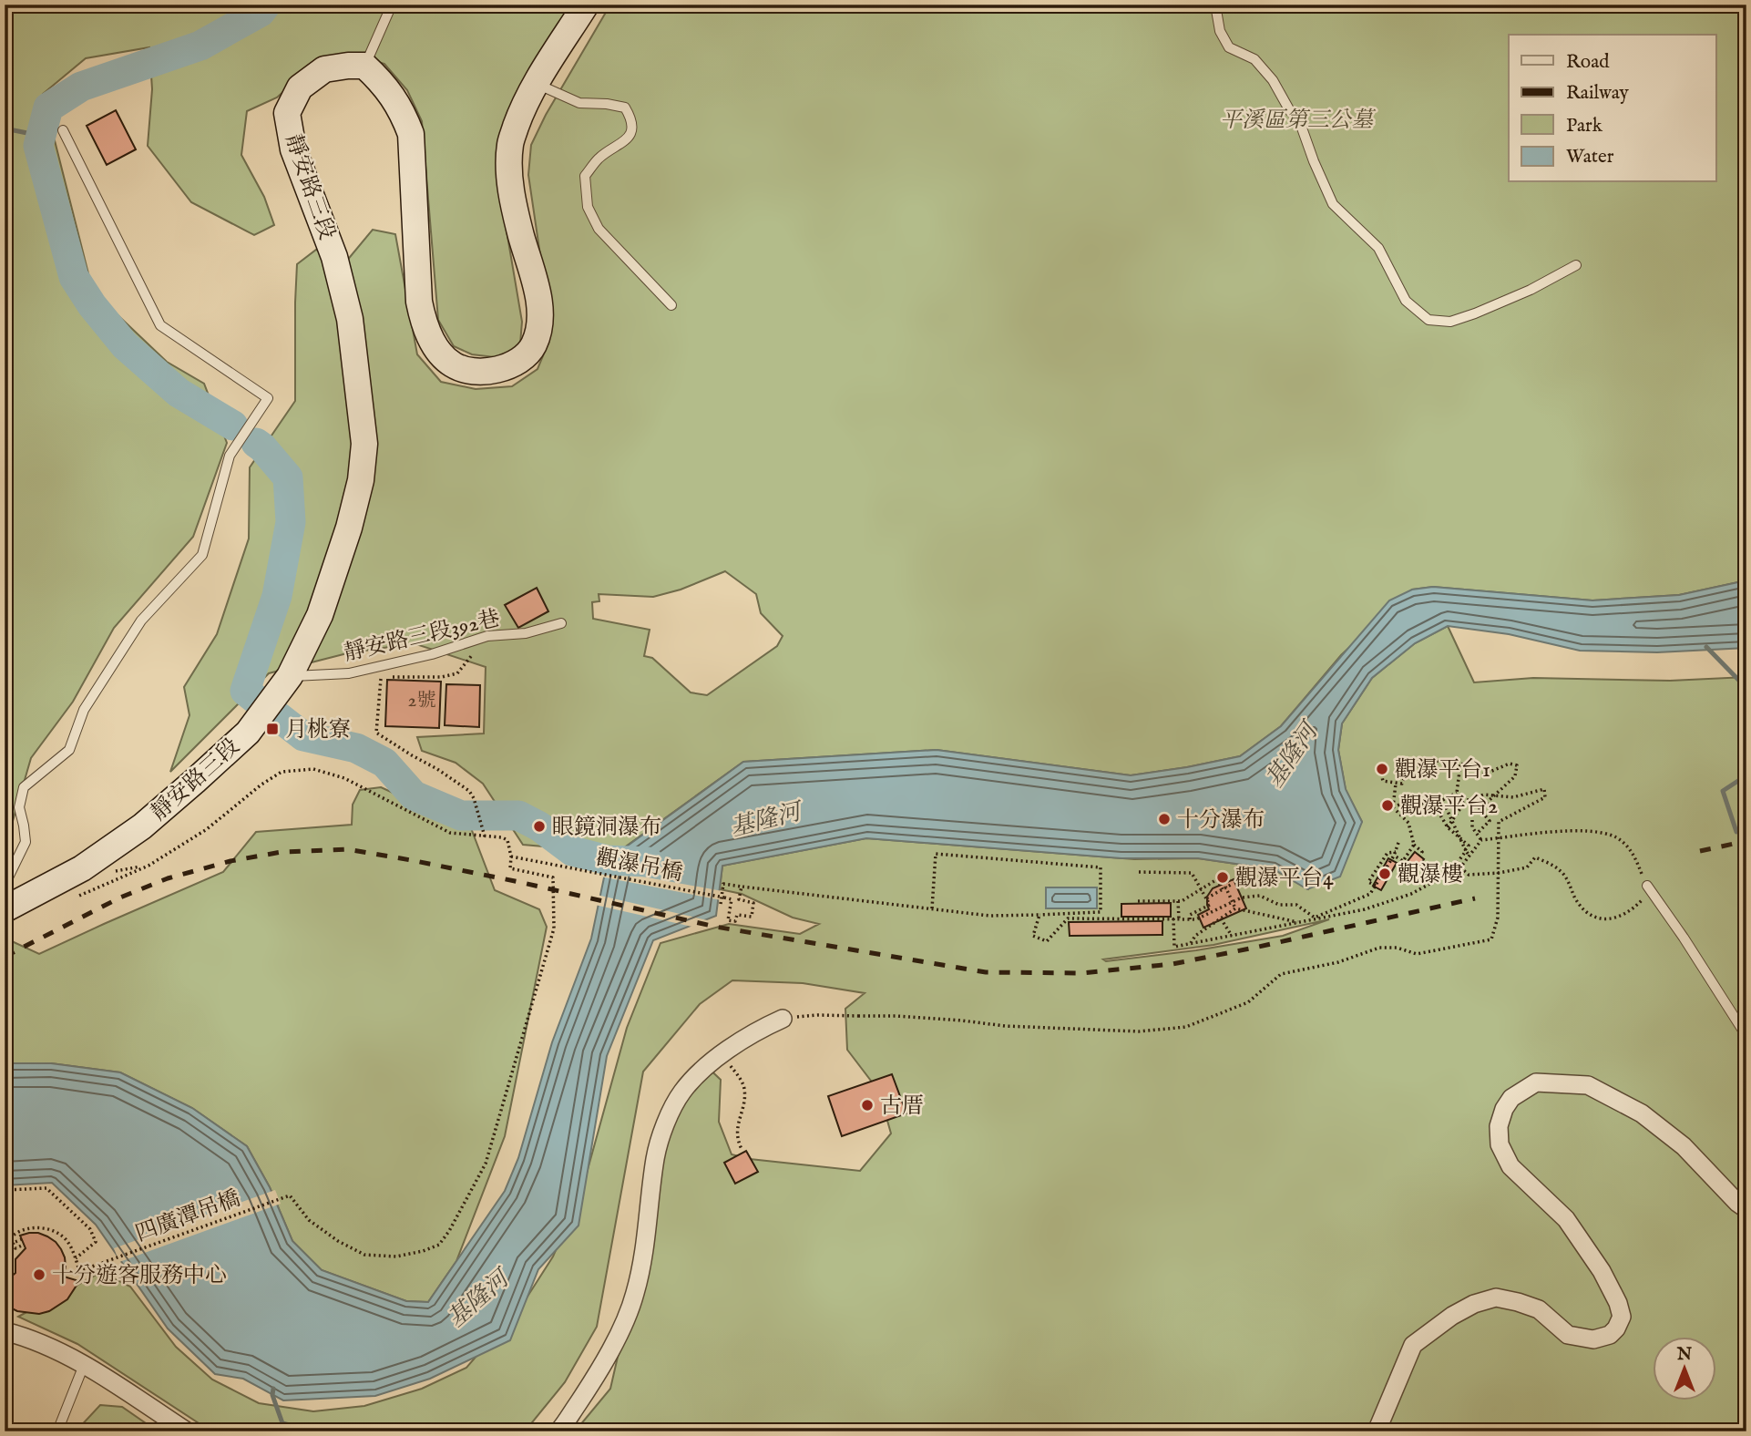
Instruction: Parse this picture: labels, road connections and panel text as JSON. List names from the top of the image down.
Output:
{
  "streets": {
    "main road": ["靜安路三段"],
    "lane": ["靜安路三段392巷"],
    "path": ["觀瀑吊橋", "四廣潭吊橋"]
  },
  "crossings": [
    ["靜安路三段", "靜安路三段392巷"],
    ["觀瀑吊橋", "四廣潭吊橋"]
  ],
  "water": ["基隆河"],
  "parks": ["平溪區第三公墓"],
  "places": {
    "transit": ["月桃寮"],
    "other": [
      "觀瀑平台1",
      "觀瀑平台2",
      "十分瀑布",
      "眼鏡洞瀑布",
      "觀瀑樓",
      "觀瀑平台4",
      "古厝",
      "十分遊客服務中心"
    ]
  },
  "house_numbers": ["2號"],
  "legend": [
    "Road",
    "Railway",
    "Park",
    "Water"
  ],
  "north": "top"
}
